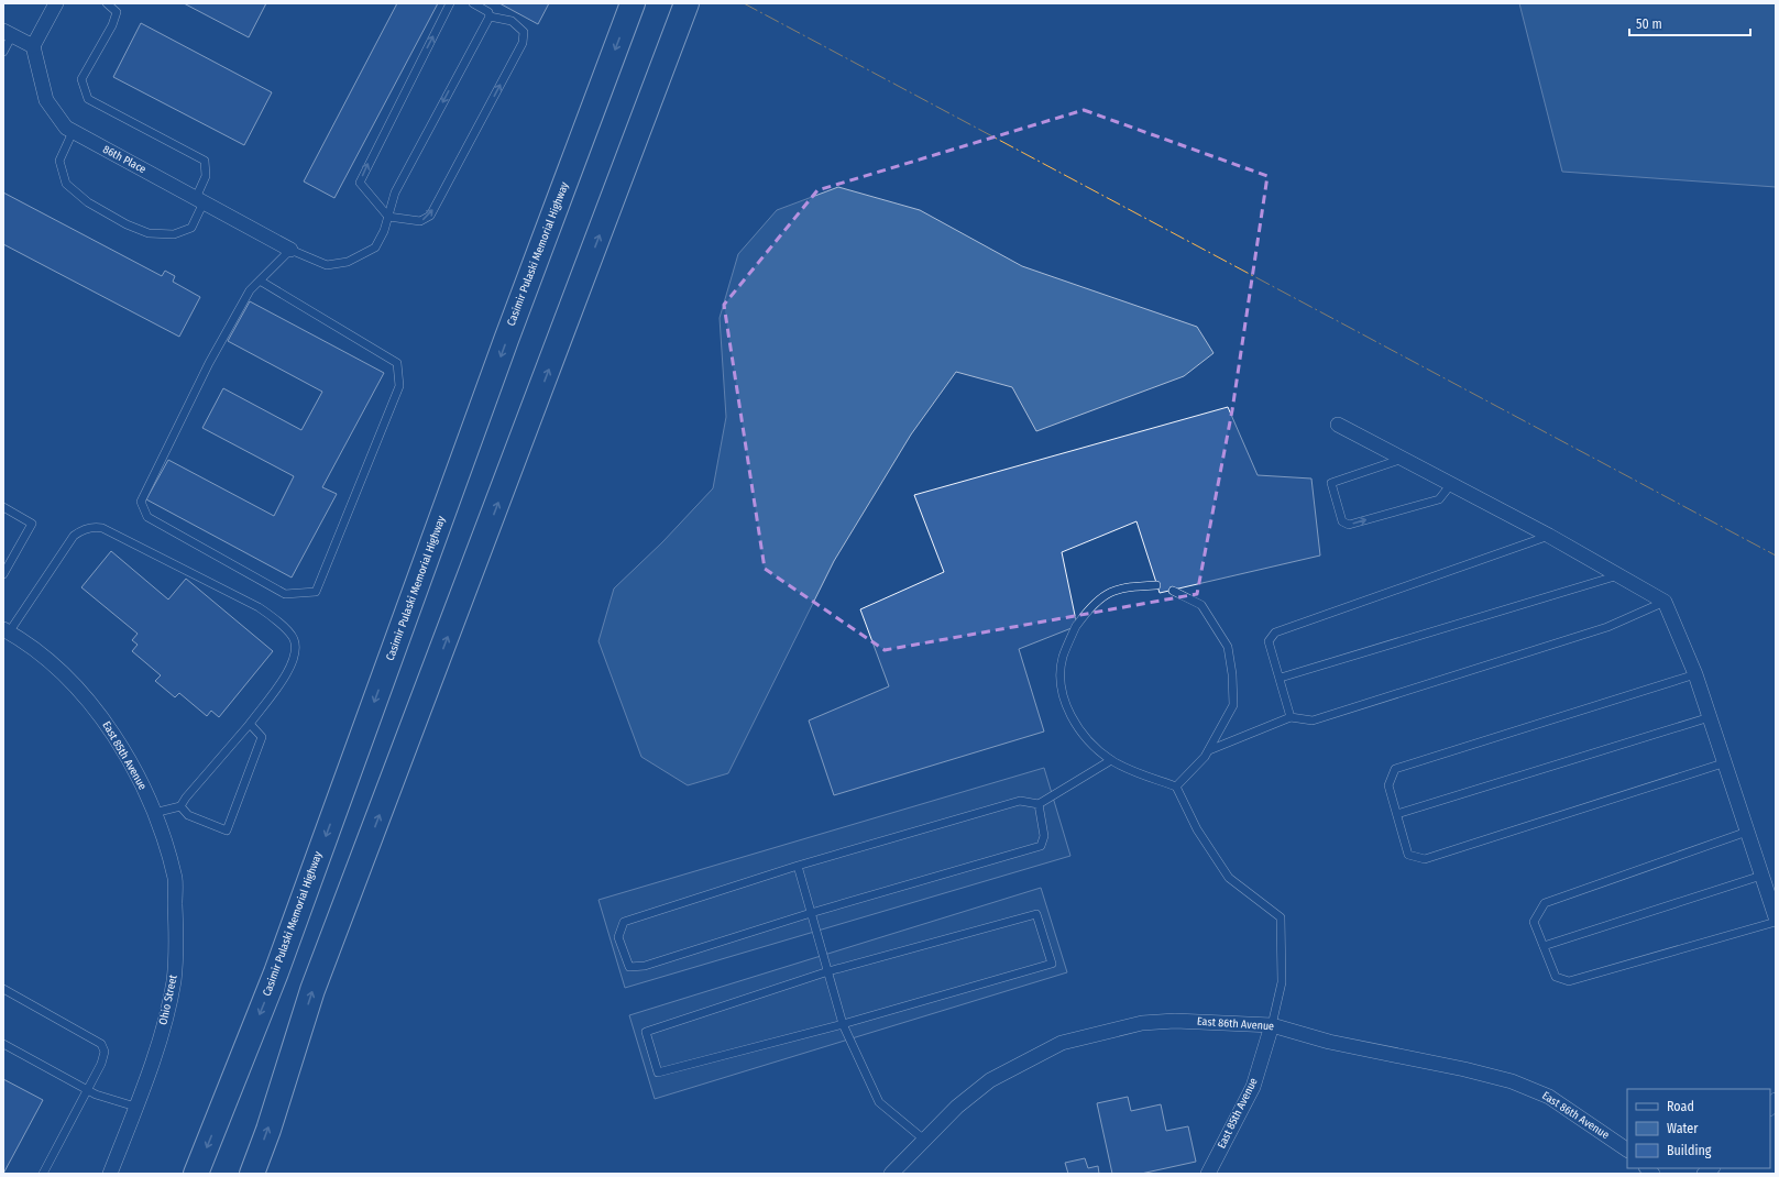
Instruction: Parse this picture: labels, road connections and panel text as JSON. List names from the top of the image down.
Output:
{
  "streets": {
    "highway": ["Casimir Pulaski Memorial Highway"],
    "street": [
      "86th Place",
      "East 85th Avenue",
      "Ohio Street",
      "East 86th Avenue"
    ]
  },
  "crossings": [
    ["East 85th Avenue", "Ohio Street"],
    ["East 85th Avenue", "East 86th Avenue"]
  ],
  "legend": ["Road", "Water", "Building"],
  "scale_bar": "50 m"
}
